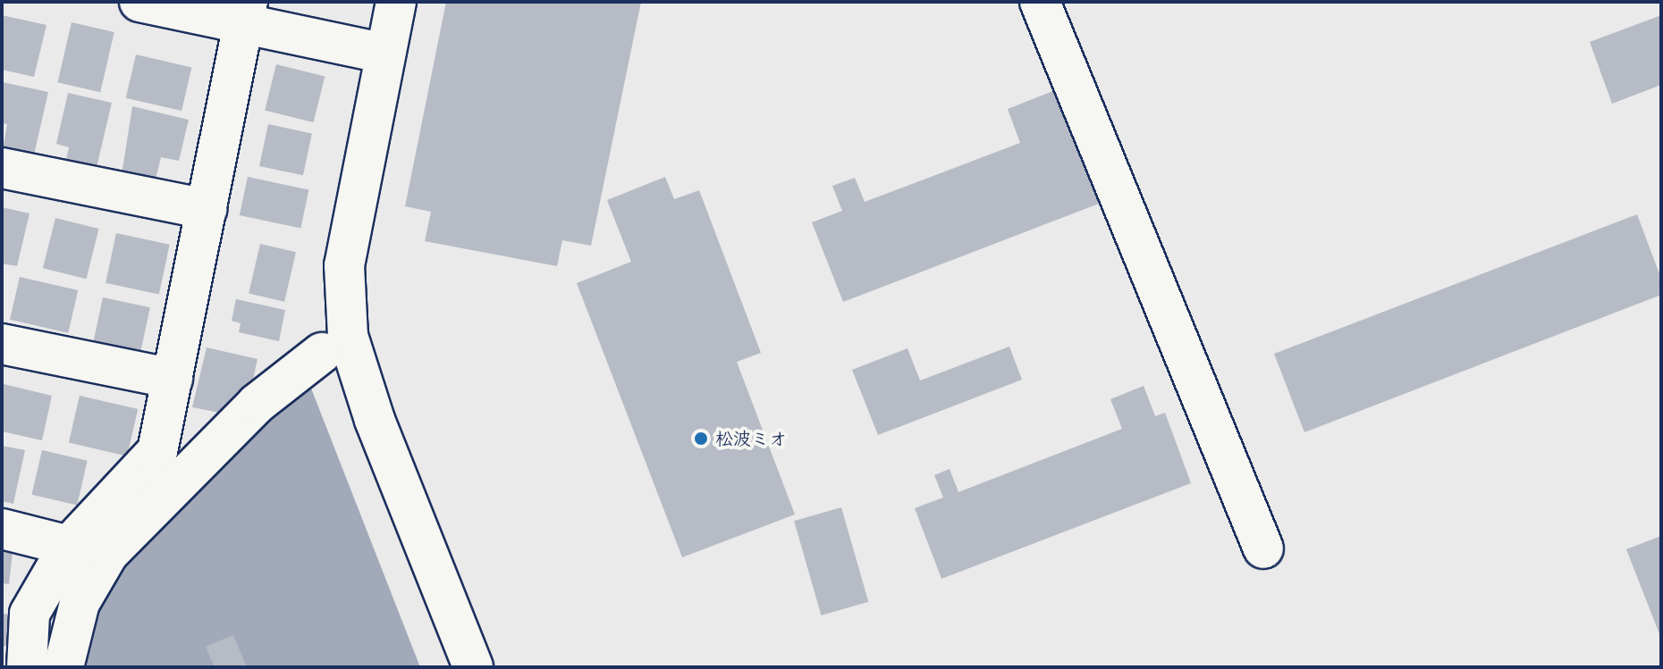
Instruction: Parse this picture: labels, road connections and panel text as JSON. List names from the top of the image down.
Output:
{
  "places": ["松波ミオ"]
}
